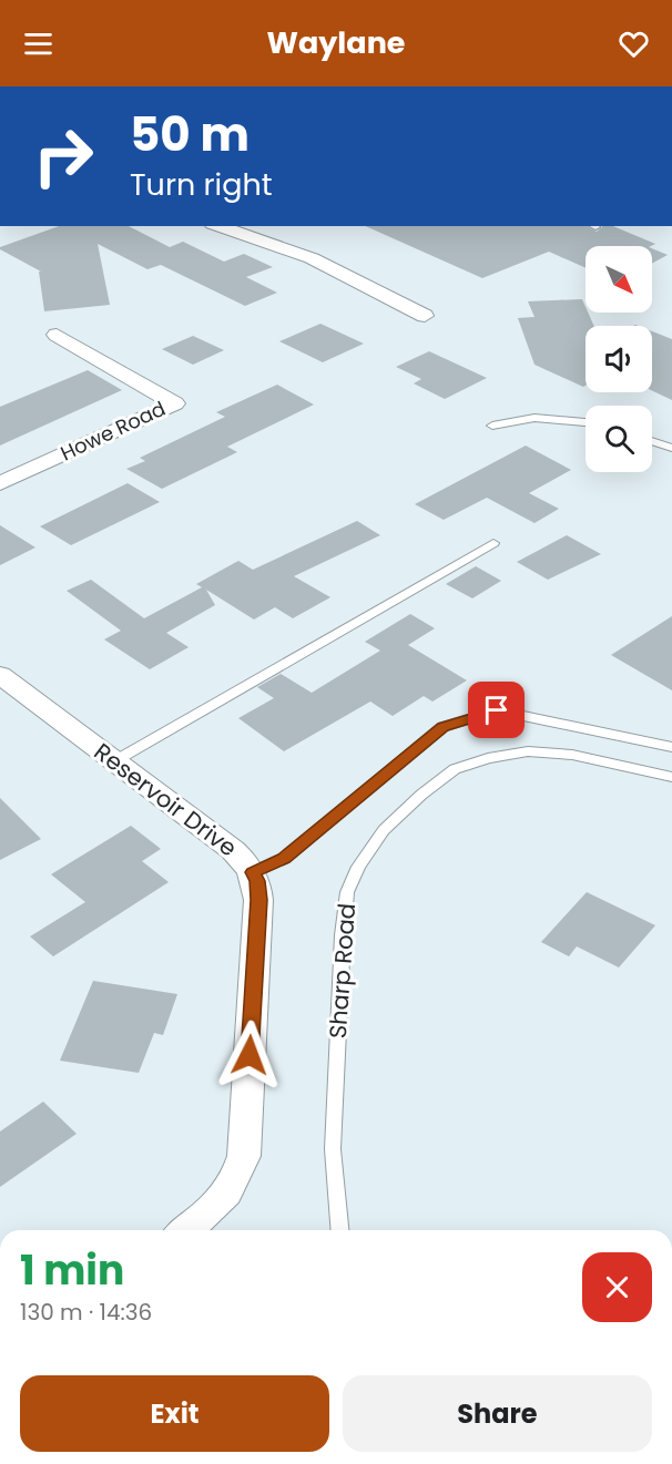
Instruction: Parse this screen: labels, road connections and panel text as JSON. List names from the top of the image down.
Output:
{
  "streets": {
    "street": ["Howe Road", "Reservoir Drive"],
    "lane": ["Sharp Road"]
  },
  "north": "bottom right",
  "page": {
    "header": "Waylane",
    "turn": ["50 m", "Turn right"],
    "heading": ["1 min", "130 m · 14:36"],
    "buttons": ["Exit", "Share"]
  }
}
